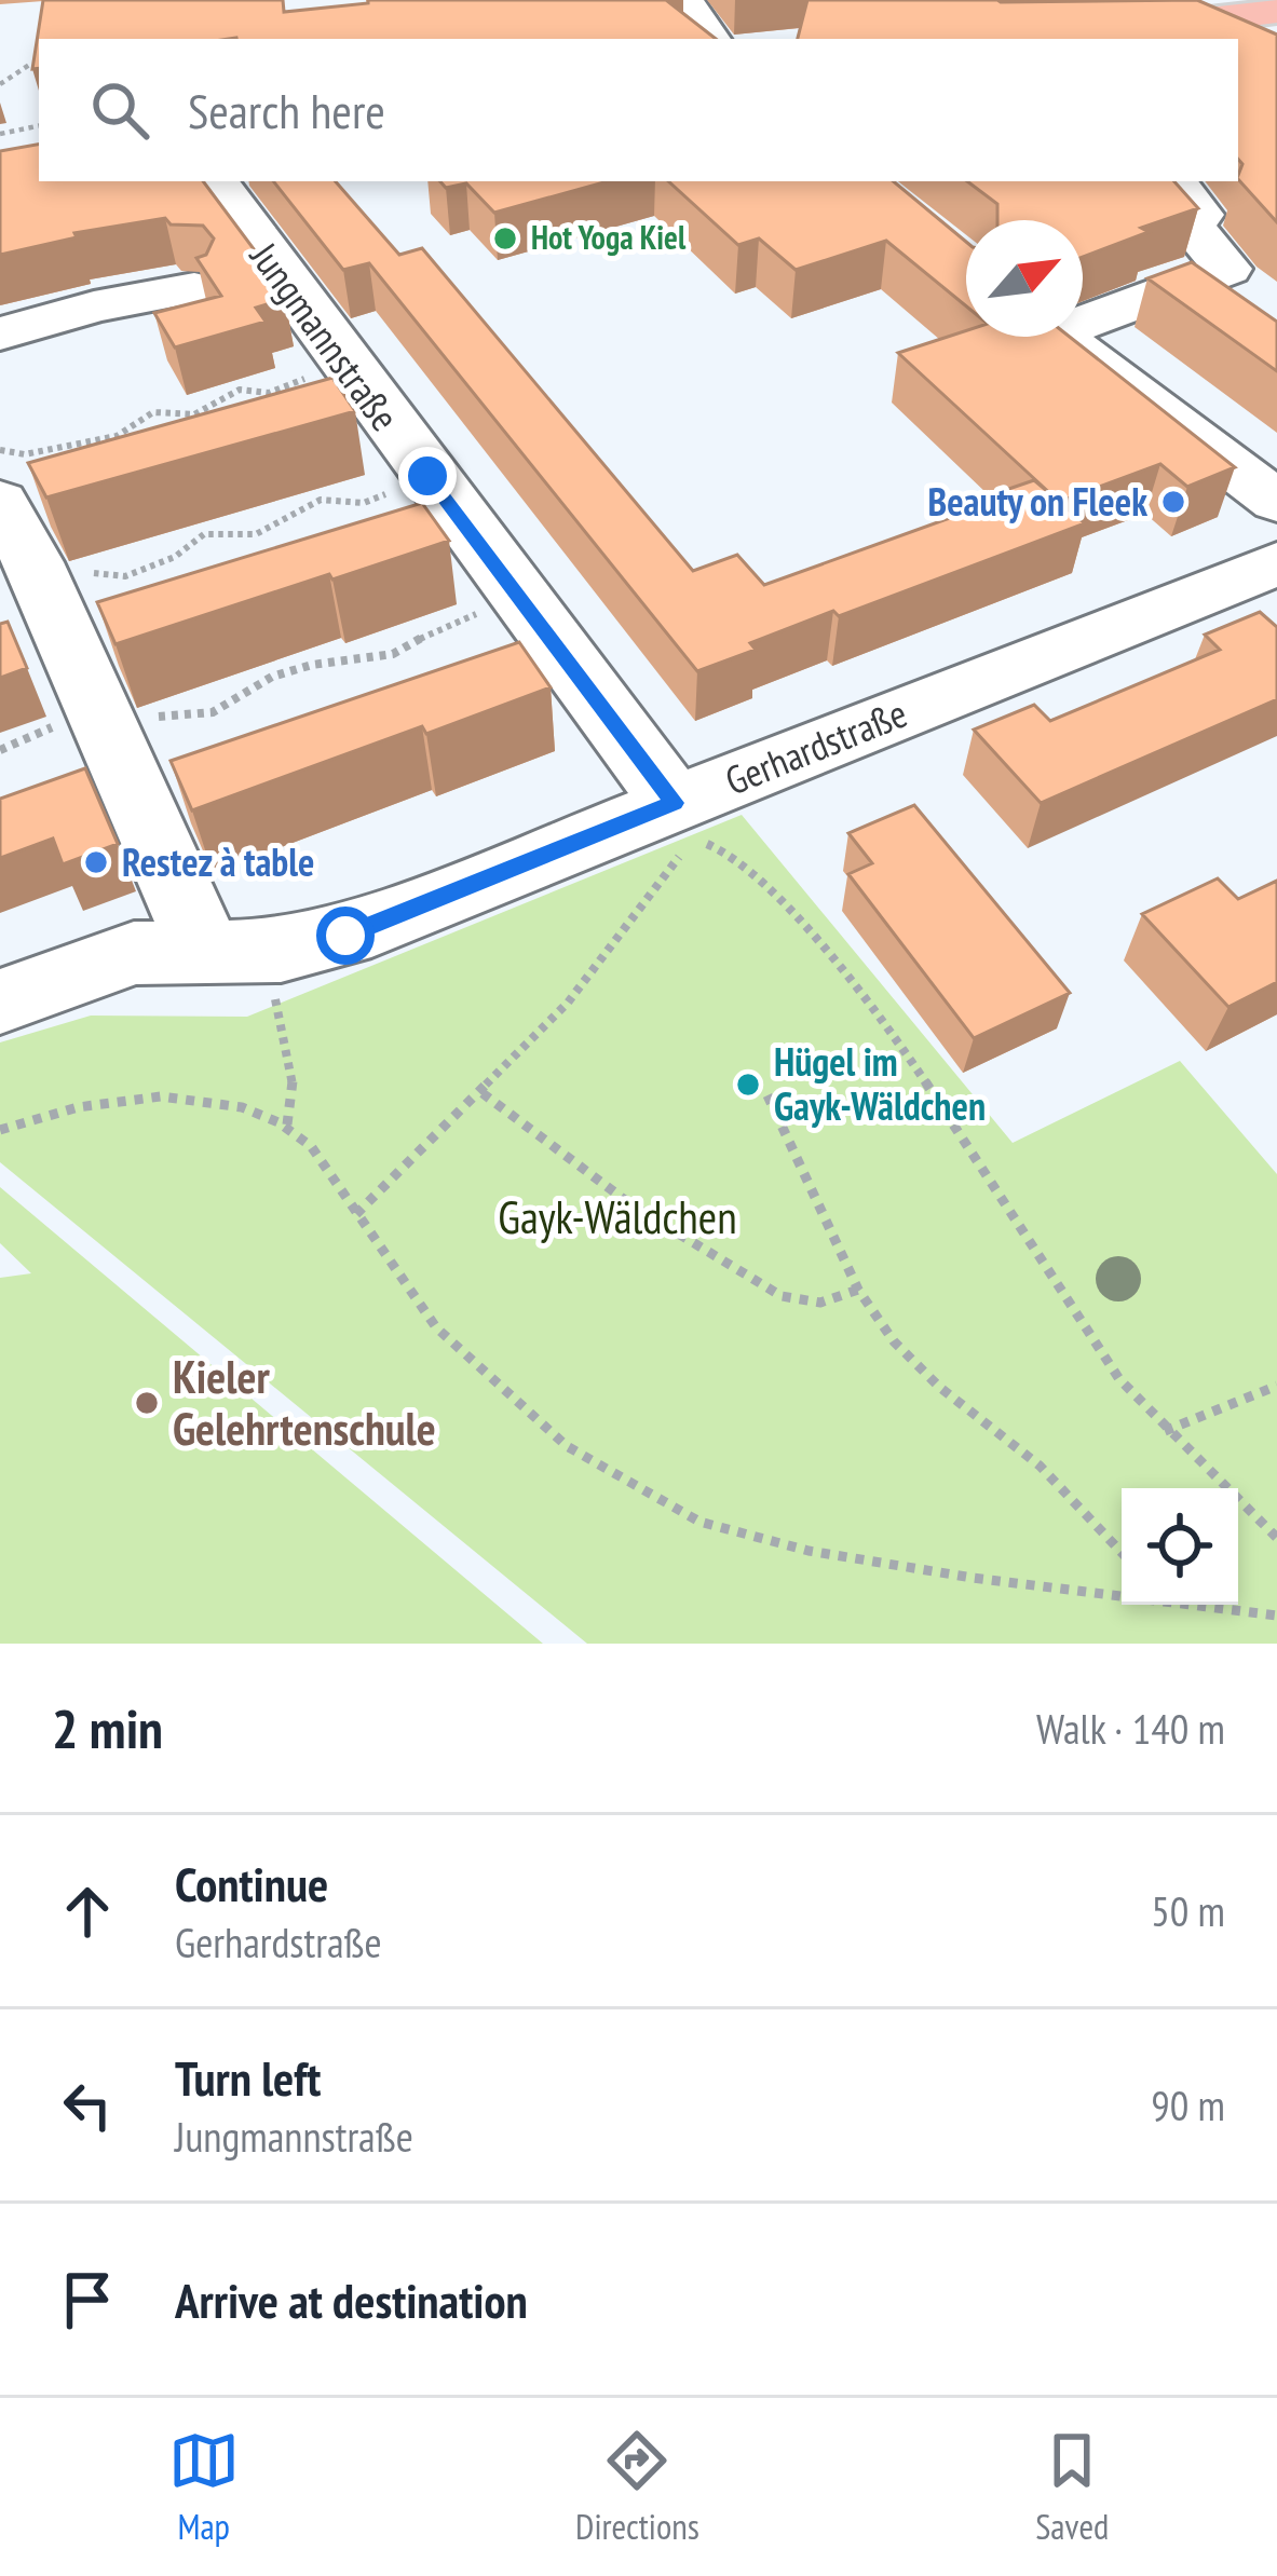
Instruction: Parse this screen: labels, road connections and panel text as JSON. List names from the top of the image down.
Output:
{
  "streets": {
    "street": ["Jungmannstraße", "Gerhardstraße"]
  },
  "crossings": [
    ["Jungmannstraße", "Gerhardstraße"]
  ],
  "parks": ["Gayk-Wäldchen"],
  "places": [
    "Hot Yoga Kiel",
    "Beauty on Fleek",
    "Restez à table",
    "Hügel im Gayk-Wäldchen",
    "Kieler Gelehrtenschule"
  ],
  "north": "top right",
  "page": {
    "search": "Search here",
    "heading": ["2 min", "Walk · 140 m"],
    "list": [
      ["Continue", "Gerhardstraße", "50 m"],
      ["Turn left", "Jungmannstraße", "90 m"],
      "Arrive at destination"
    ],
    "nav": ["Map", "Directions", "Saved"]
  }
}
